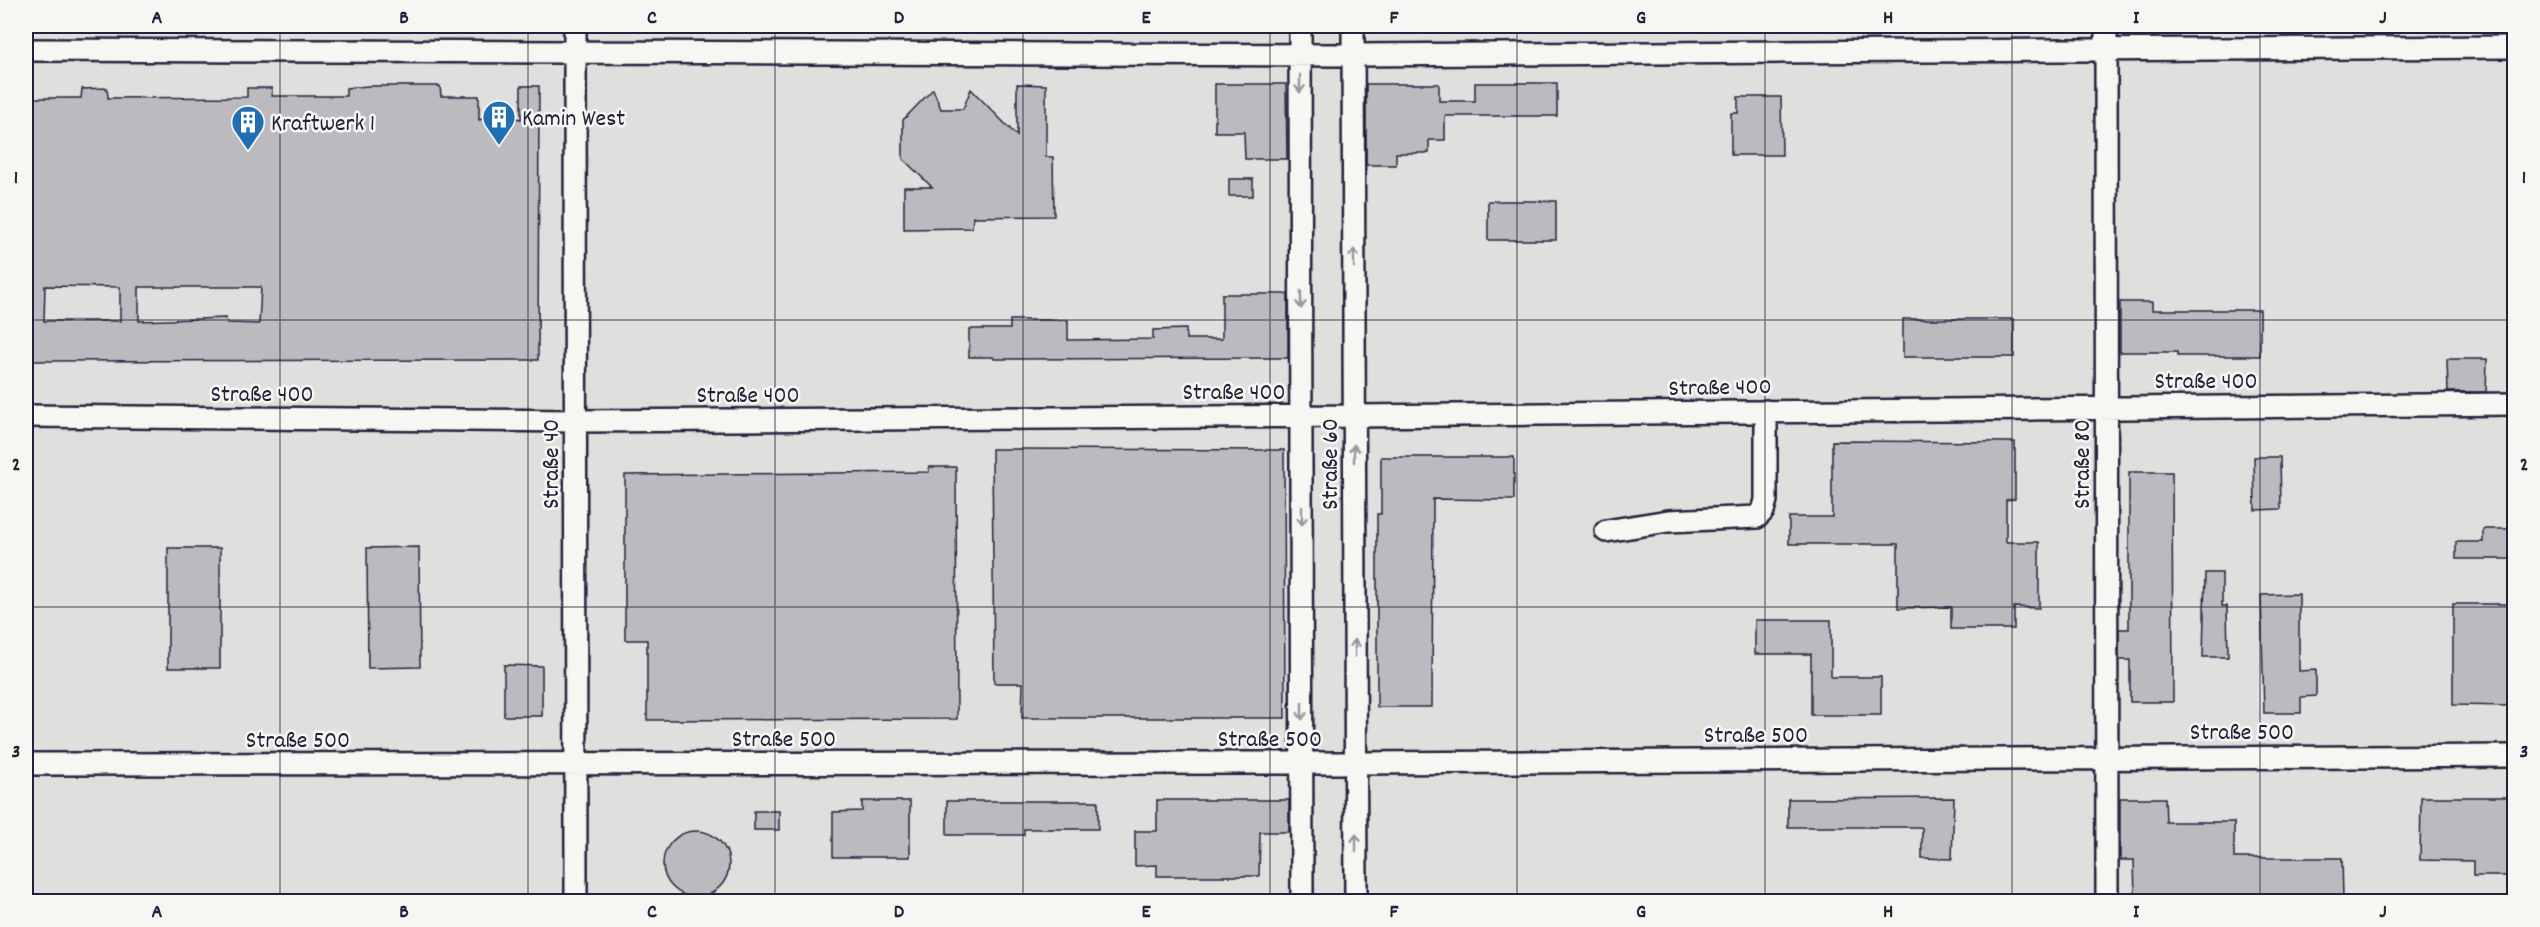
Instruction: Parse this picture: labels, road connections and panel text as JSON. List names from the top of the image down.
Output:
{
  "streets": {
    "street": [
      "Straße 400",
      "Straße 40",
      "Straße 60",
      "Straße 80",
      "Straße 500"
    ]
  },
  "crossings": [
    ["Straße 400", "Straße 40"],
    ["Straße 400", "Straße 60"],
    ["Straße 400", "Straße 80"],
    ["Straße 40", "Straße 500"],
    ["Straße 60", "Straße 500"],
    ["Straße 80", "Straße 500"]
  ],
  "places": {
    "building": ["Kamin West", "Kraftwerk 1"]
  },
  "grid": {
    "columns": [
      "A",
      "B",
      "C",
      "D",
      "E",
      "F",
      "G",
      "H",
      "I",
      "J"
    ],
    "rows": ["1", "2", "3"]
  }
}
